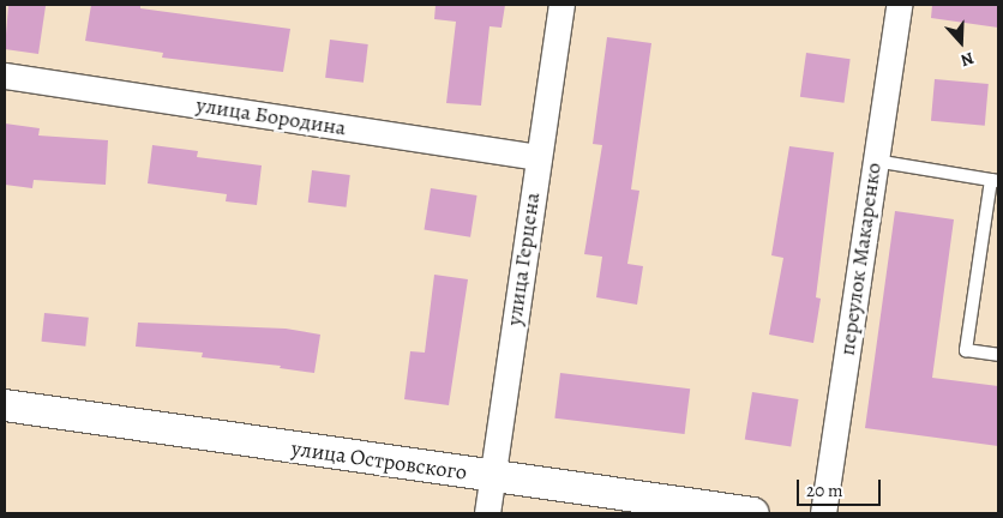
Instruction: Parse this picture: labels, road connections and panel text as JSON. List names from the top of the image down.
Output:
{
  "streets": {
    "street": [
      "улица Бородина",
      "улица Герцена",
      "переулок Макаренко",
      "улица Островского"
    ]
  },
  "crossings": [
    ["улица Бородина", "улица Герцена"],
    ["улица Герцена", "улица Островского"]
  ],
  "scale_bar": "20 m",
  "north": "bottom"
}
